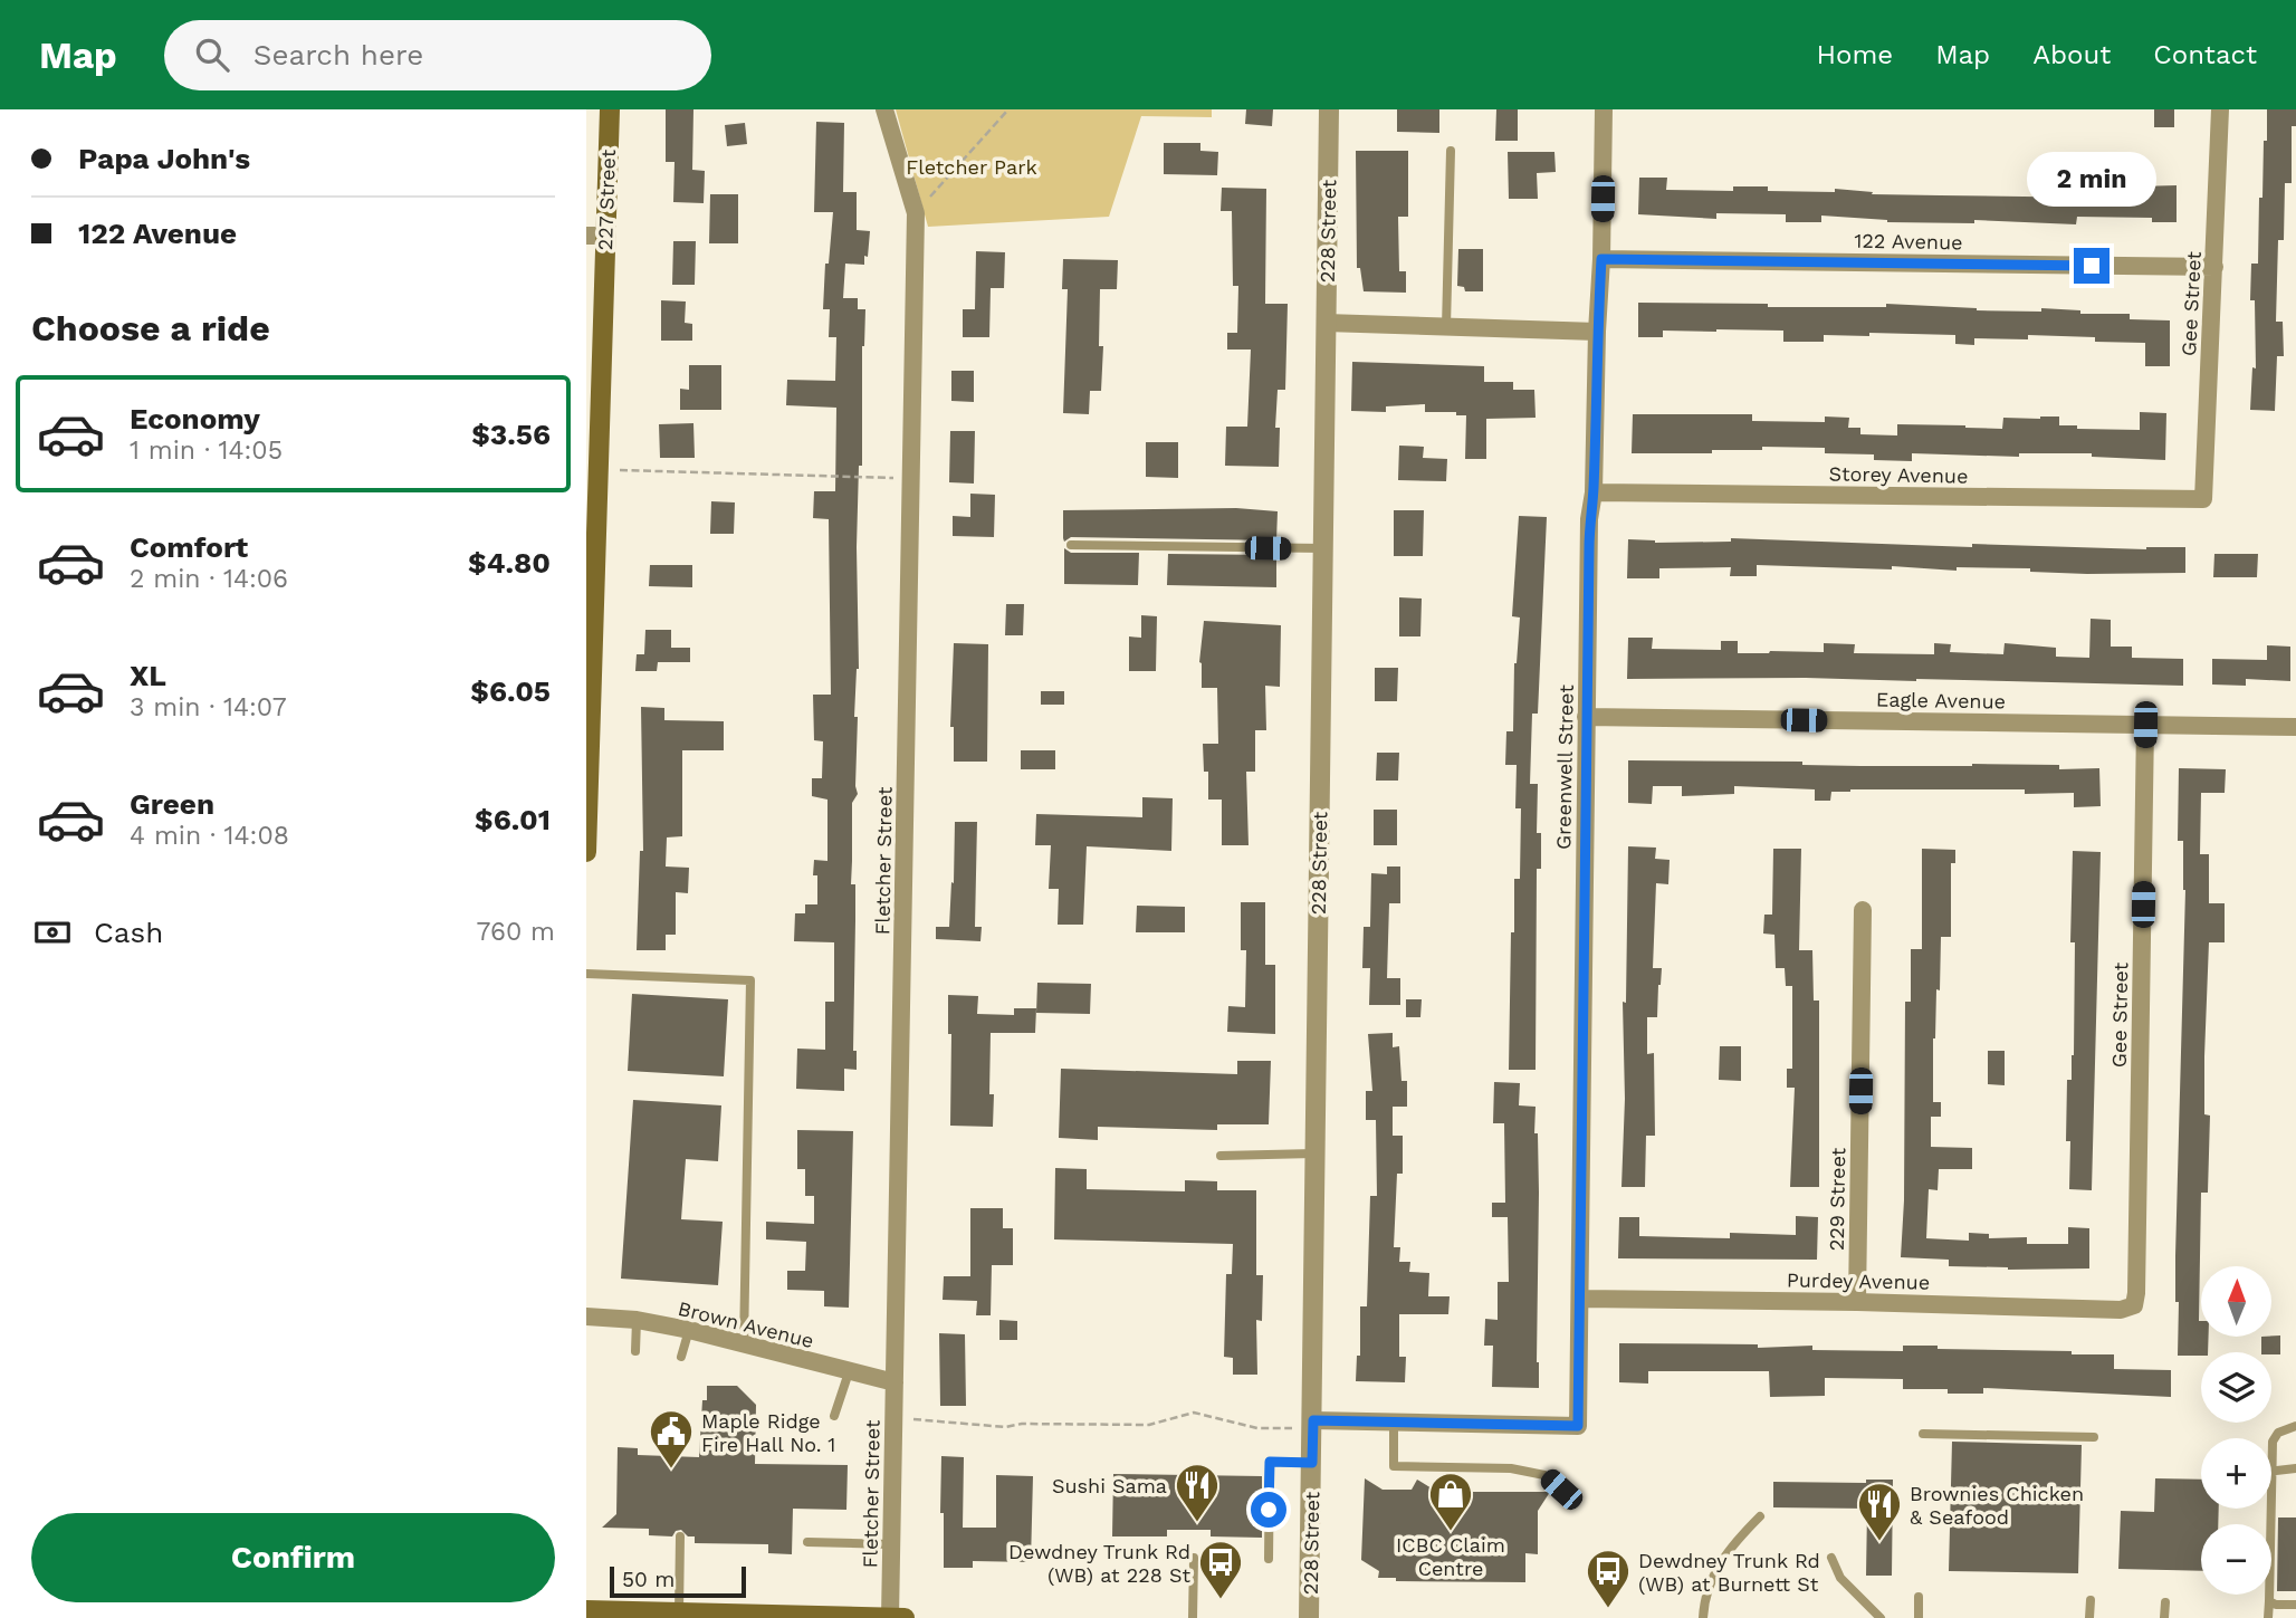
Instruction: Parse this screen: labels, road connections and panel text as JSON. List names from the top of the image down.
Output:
{
  "streets": {
    "main road": ["227 Street"],
    "street": [
      "228 Street",
      "122 Avenue",
      "Gee Street",
      "Storey Avenue",
      "Eagle Avenue",
      "Greenwell Street",
      "Fletcher Street",
      "229 Street",
      "Purdey Avenue",
      "Brown Avenue"
    ]
  },
  "crossings": [
    ["122 Avenue", "Gee Street"],
    ["122 Avenue", "Greenwell Street"],
    ["Gee Street", "Storey Avenue"],
    ["Gee Street", "Eagle Avenue"],
    ["Gee Street", "Purdey Avenue"],
    ["Storey Avenue", "Greenwell Street"],
    ["Eagle Avenue", "Greenwell Street"],
    ["Greenwell Street", "Purdey Avenue"],
    ["Fletcher Street", "Brown Avenue"],
    ["229 Street", "Purdey Avenue"]
  ],
  "parks": ["Fletcher Park"],
  "places": {
    "public building": ["Maple Ridge Fire Hall No. 1"],
    "restaurant": ["Sushi Sama", "Brownies Chicken & Seafood"],
    "shop": ["ICBC Claim Centre"],
    "bus stop": ["Dewdney Trunk Rd (WB) at 228 St", "Dewdney Trunk Rd (WB) at Burnett St"]
  },
  "scale_bar": "50 m",
  "north": "top",
  "page": {
    "header": "Map",
    "search": "Search here",
    "nav": [
      "Home",
      "Map",
      "About",
      "Contact"
    ],
    "banner": ["Papa John's", "122 Avenue"],
    "bubble": "2 min",
    "heading": "Choose a ride",
    "list": [
      {
        "name": "Economy",
        "note": "1 min · 14:05",
        "value": "$3.56"
      },
      {
        "name": "Comfort",
        "note": "2 min · 14:06",
        "value": "$4.80"
      },
      {
        "name": "XL",
        "note": "3 min · 14:07",
        "value": "$6.05"
      },
      {
        "name": "Green",
        "note": "4 min · 14:08",
        "value": "$6.01"
      }
    ],
    "pay": ["Cash", "760 m"],
    "map_buttons": ["+", "−"],
    "buttons": "Confirm",
    "scale": "50 m"
  }
}
